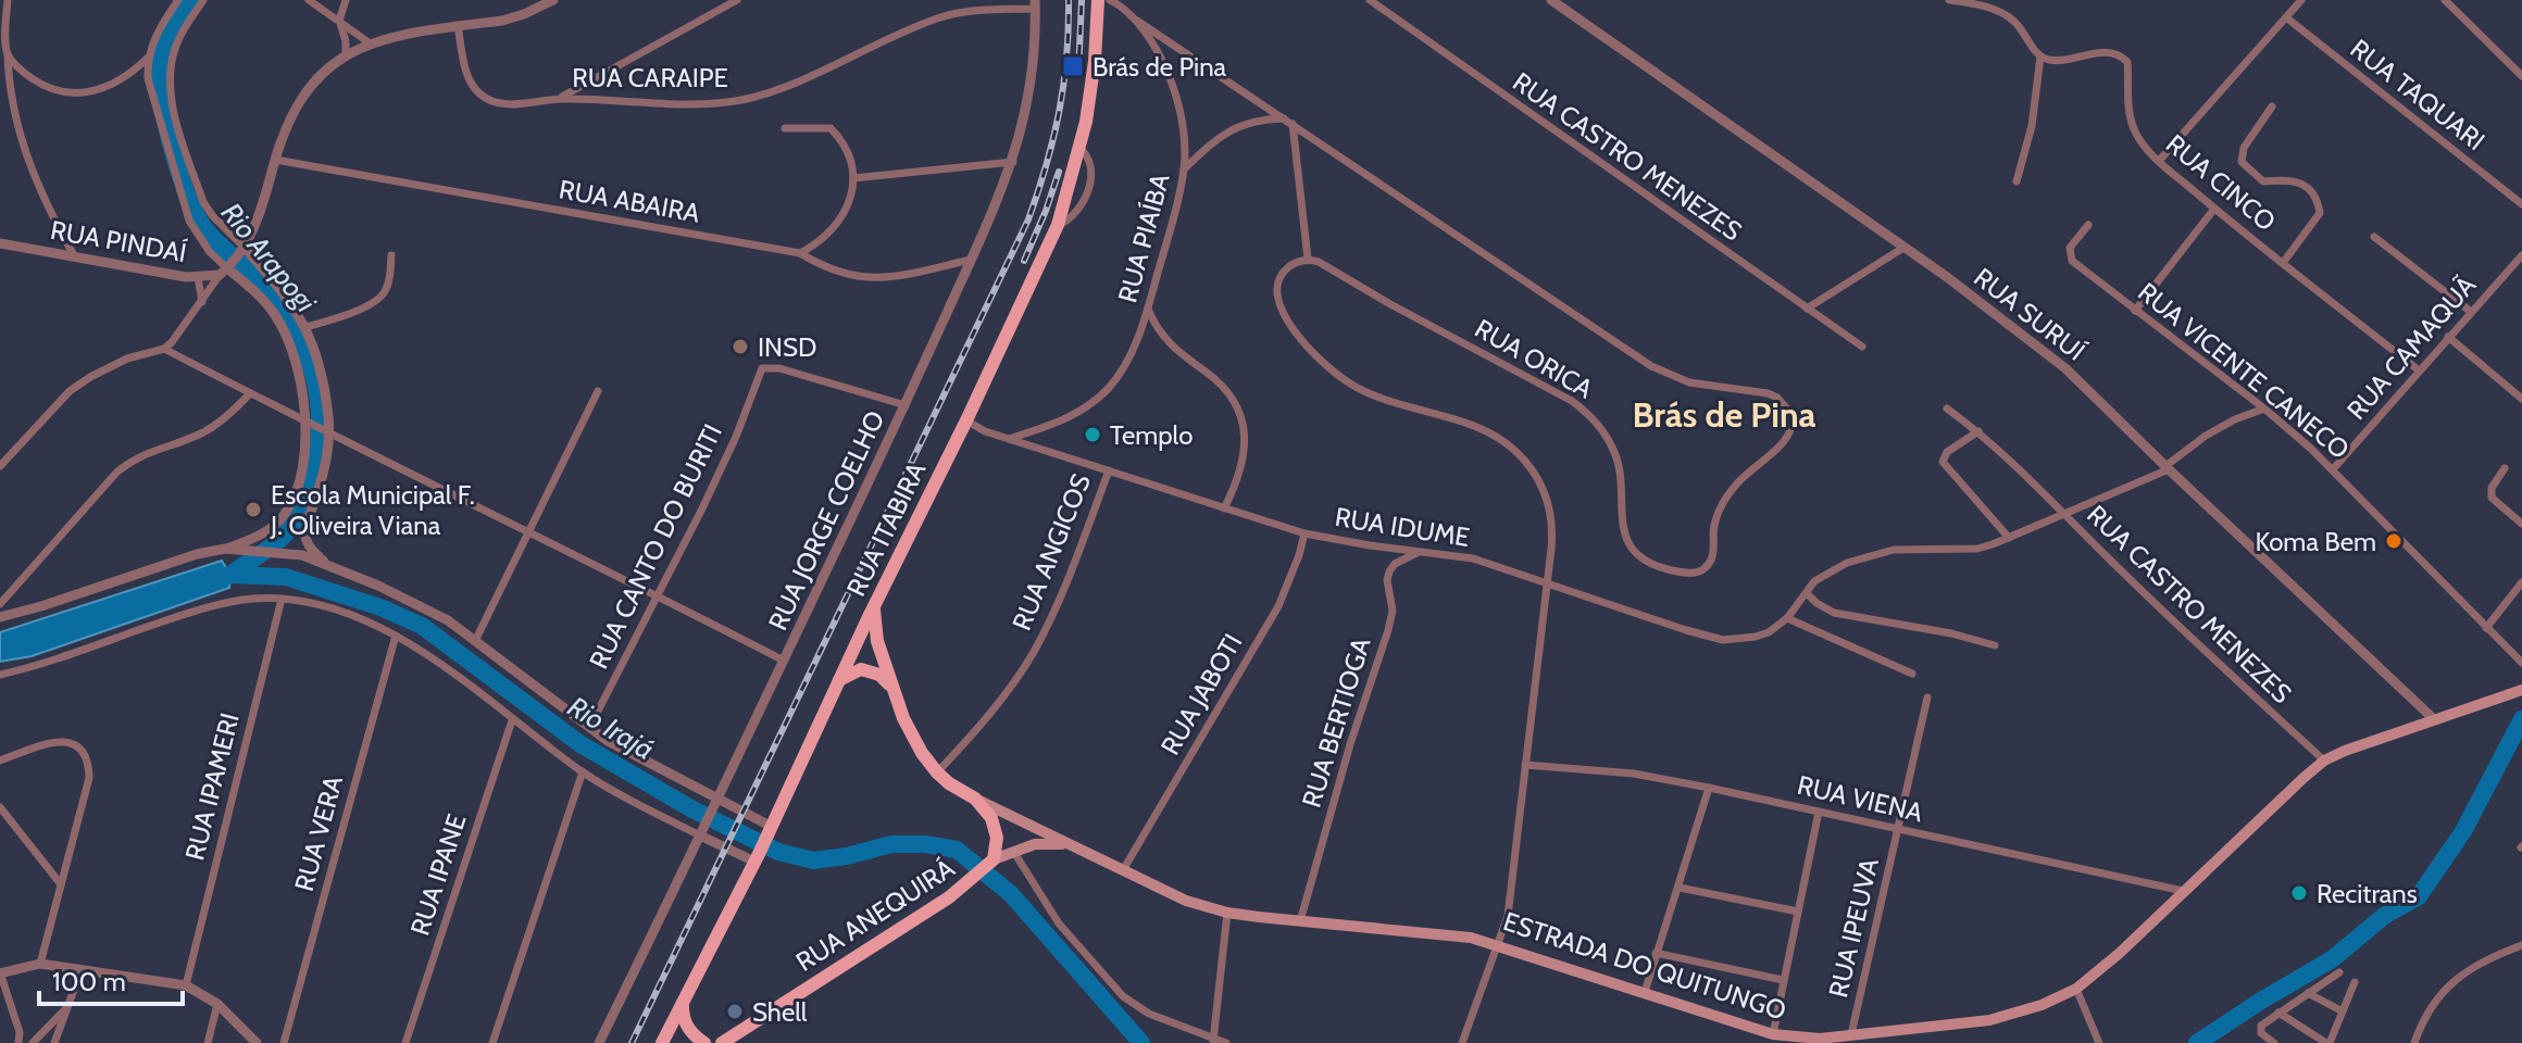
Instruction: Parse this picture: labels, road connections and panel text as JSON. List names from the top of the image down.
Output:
{
  "streets": {
    "main road": ["RUA ITABIRA", "RUA ANEQUIRÁ", "ESTRADA DO QUITUNGO"],
    "street": [
      "RUA CARAIPE",
      "RUA TAQUARI",
      "RUA CASTRO MENEZES",
      "RUA CINCO",
      "RUA ABAIRA",
      "RUA PIAÍBA",
      "RUA PINDAÍ",
      "RUA SURUÍ",
      "RUA CAMAQUÃ",
      "RUA ORICA",
      "RUA VICENTE CANECO",
      "RUA JORGE COELHO",
      "RUA IDUME",
      "RUA CANTO DO BURITI",
      "RUA ANGICOS",
      "RUA JABOTI",
      "RUA BERTIOGA",
      "RUA IPAMERI",
      "RUA VIENA",
      "RUA VERA",
      "RUA IPANE",
      "RUA IPEUVA"
    ]
  },
  "crossings": [
    ["RUA CARAIPE", "RUA JORGE COELHO"],
    ["RUA CASTRO MENEZES", "ESTRADA DO QUITUNGO"],
    ["RUA CINCO", "RUA CAMAQUÃ"],
    ["RUA ABAIRA", "RUA JORGE COELHO"],
    ["RUA PIAÍBA", "RUA ORICA"],
    ["RUA PIAÍBA", "RUA IDUME"],
    ["RUA SURUÍ", "ESTRADA DO QUITUNGO"],
    ["RUA CAMAQUÃ", "RUA VICENTE CANECO"],
    ["RUA JORGE COELHO", "RUA CANTO DO BURITI"],
    ["RUA IDUME", "RUA ITABIRA"],
    ["RUA IDUME", "RUA ANGICOS"],
    ["RUA IDUME", "RUA JABOTI"],
    ["RUA IDUME", "RUA BERTIOGA"],
    ["RUA ITABIRA", "ESTRADA DO QUITUNGO"],
    ["RUA ANGICOS", "ESTRADA DO QUITUNGO"],
    ["RUA JABOTI", "ESTRADA DO QUITUNGO"],
    ["RUA BERTIOGA", "ESTRADA DO QUITUNGO"],
    ["RUA VIENA", "RUA IPEUVA"],
    ["RUA VIENA", "ESTRADA DO QUITUNGO"],
    ["RUA ANEQUIRÁ", "ESTRADA DO QUITUNGO"],
    ["RUA IPEUVA", "ESTRADA DO QUITUNGO"]
  ],
  "districts": ["Brás de Pina"],
  "water": ["Rio Arapogi", "Rio Irajá"],
  "places": {
    "transit": ["Brás de Pina"],
    "other": [
      "INSD",
      "Templo",
      "Escola Municipal F. J. Oliveira Viana",
      "Koma Bem",
      "Recitrans",
      "Shell"
    ]
  },
  "scale_bar": "100 m"
}
